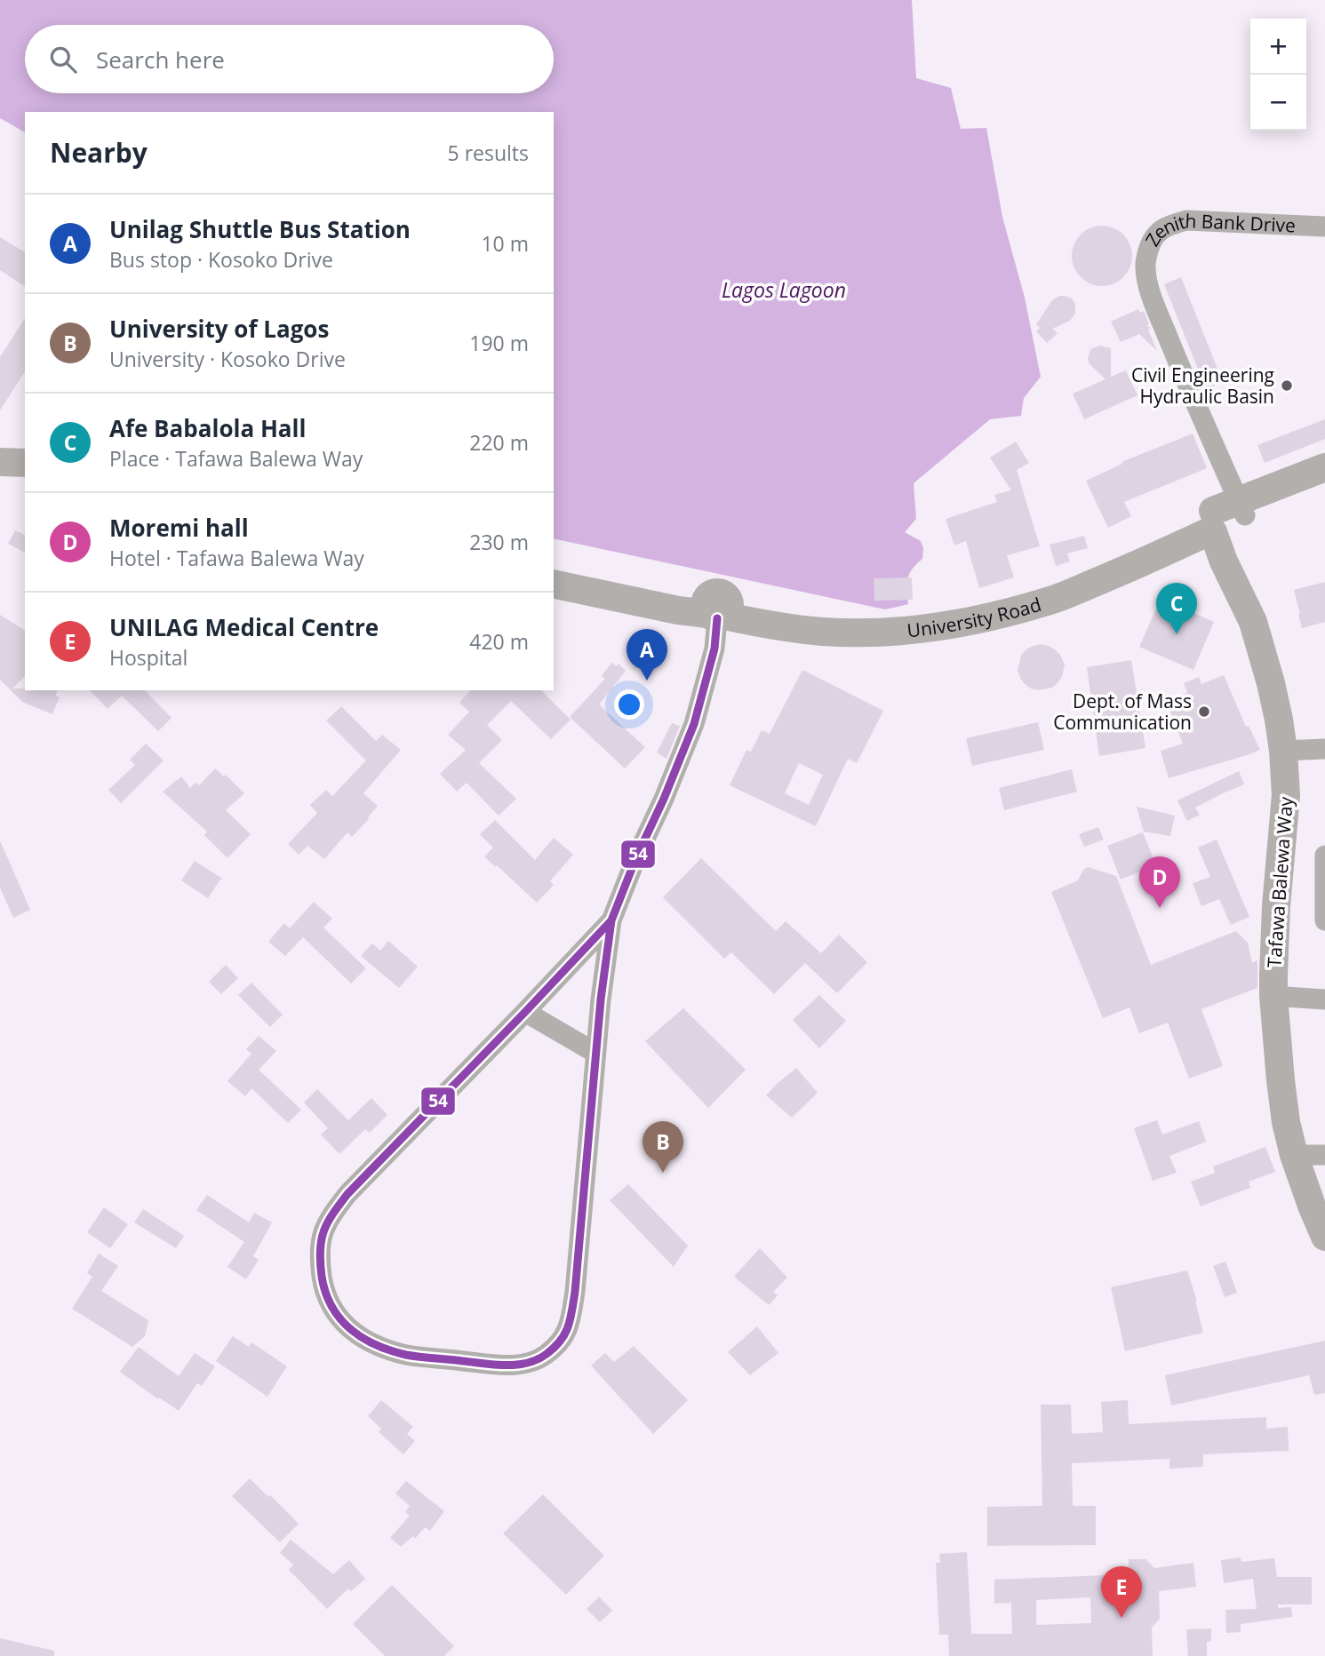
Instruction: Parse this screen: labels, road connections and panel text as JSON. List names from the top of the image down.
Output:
{
  "streets": {
    "main road": ["University Road", "Tafawa Balewa Way"],
    "street": ["Zenith Bank Drive"]
  },
  "crossings": [
    ["Zenith Bank Drive", "University Road"],
    ["Zenith Bank Drive", "Tafawa Balewa Way"],
    ["University Road", "Tafawa Balewa Way"]
  ],
  "water": ["Lagos Lagoon"],
  "places": ["Civil Engineering Hydraulic Basin", "Dept. of Mass Communication"],
  "lines": ["transit line 54"],
  "page": {
    "map_buttons": ["+", "−"],
    "search": "Search here",
    "heading": ["Nearby", "5 results"],
    "list": [
      {
        "mark": "A",
        "name": "Unilag Shuttle Bus Station",
        "note": "Bus stop · Kosoko Drive",
        "value": "10 m"
      },
      {
        "mark": "B",
        "name": "University of Lagos",
        "note": "University · Kosoko Drive",
        "value": "190 m"
      },
      {
        "mark": "C",
        "name": "Afe Babalola Hall",
        "note": "Place · Tafawa Balewa Way",
        "value": "220 m"
      },
      {
        "mark": "D",
        "name": "Moremi hall",
        "note": "Hotel · Tafawa Balewa Way",
        "value": "230 m"
      },
      {
        "mark": "E",
        "name": "UNILAG Medical Centre",
        "note": "Hospital",
        "value": "420 m"
      }
    ],
    "pins": [
      "C",
      "A",
      "D",
      "B",
      "E"
    ]
  }
}
